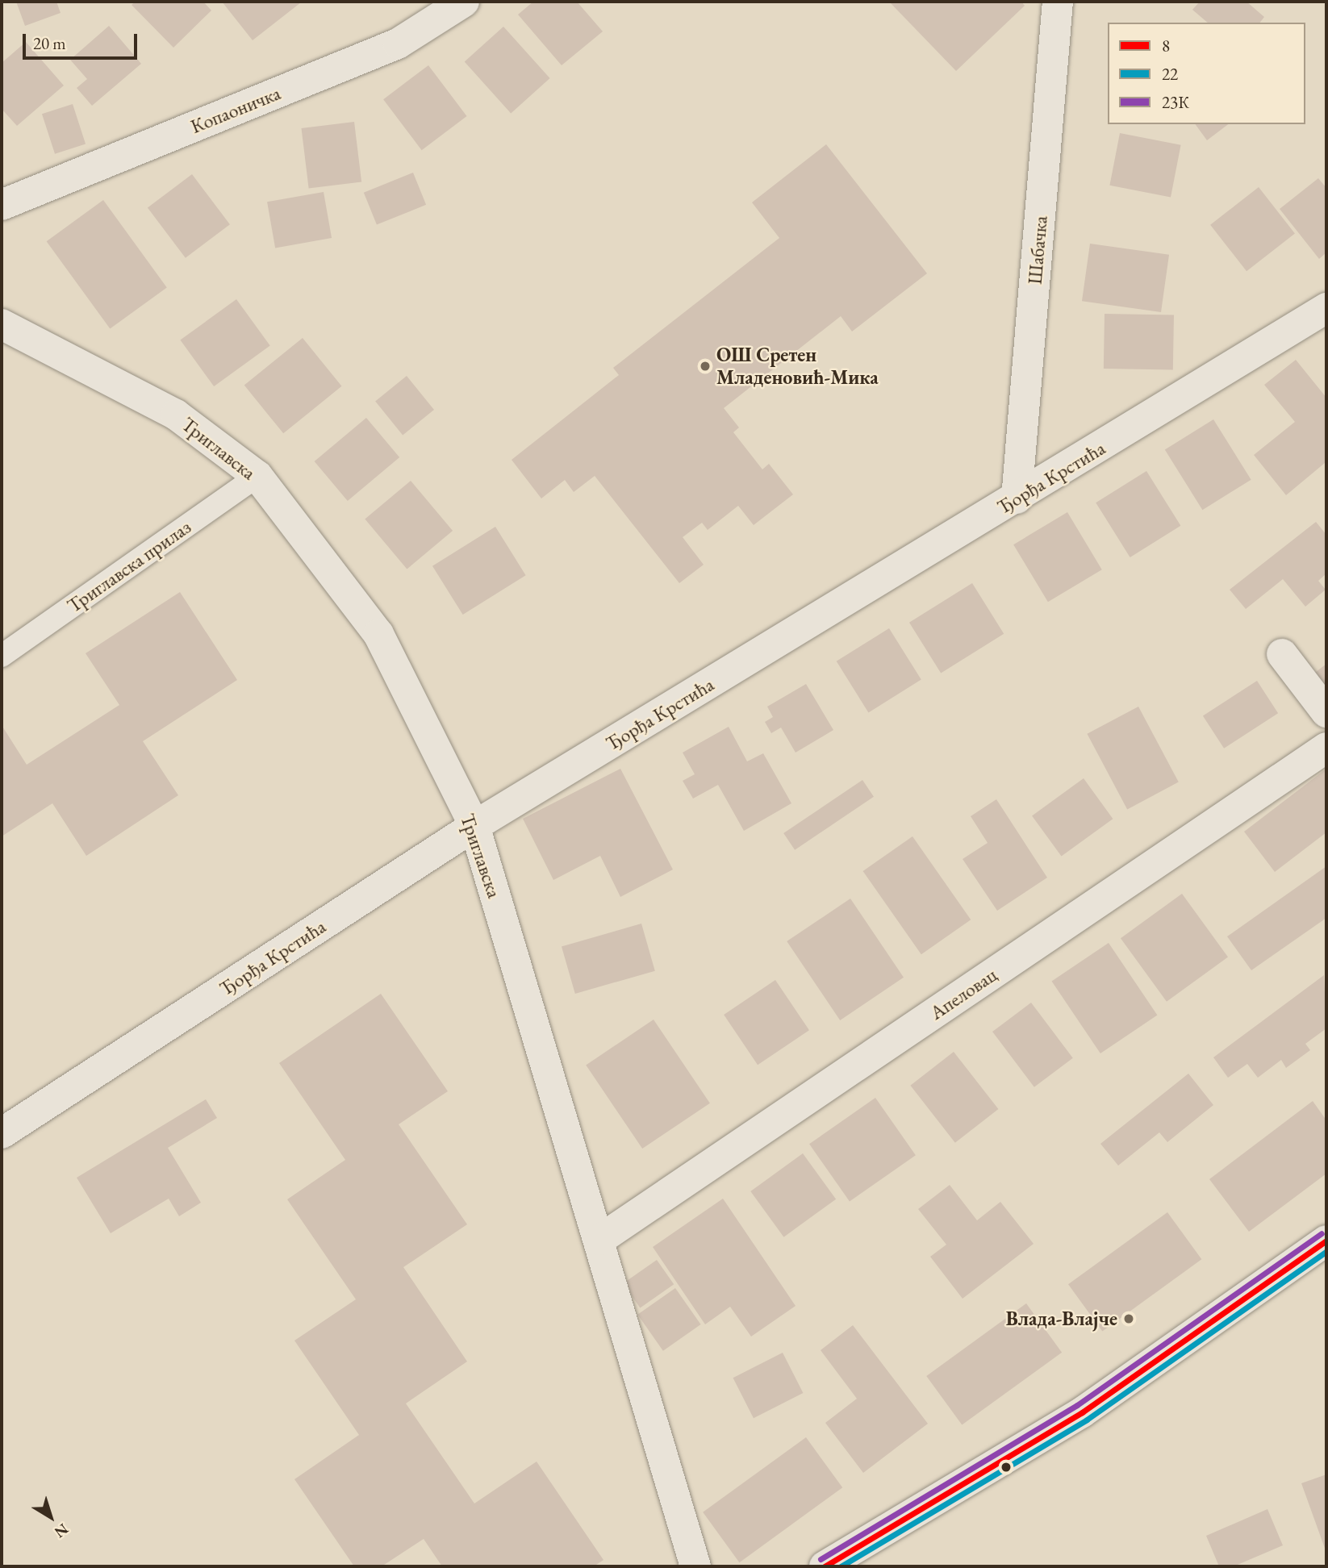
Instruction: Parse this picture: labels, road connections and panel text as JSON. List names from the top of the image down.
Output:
{
  "streets": {
    "street": [
      "Копаоничка",
      "Шабачка",
      "Триглавска",
      "Ђорђа Крстића",
      "Апеловац"
    ],
    "lane": ["Триглавска прилаз"]
  },
  "crossings": [
    ["Шабачка", "Ђорђа Крстића"],
    ["Триглавска", "Ђорђа Крстића"],
    ["Триглавска", "Триглавска прилаз"],
    ["Триглавска", "Апеловац"]
  ],
  "places": ["ОШ Сретен Младеновић-Мика", "Влада-Влајче"],
  "lines": ["transit line 23К", "transit line 8", "transit line 22"],
  "legend": ["8", "22", "23К"],
  "scale_bar": "20 m",
  "north": "bottom right"
}
